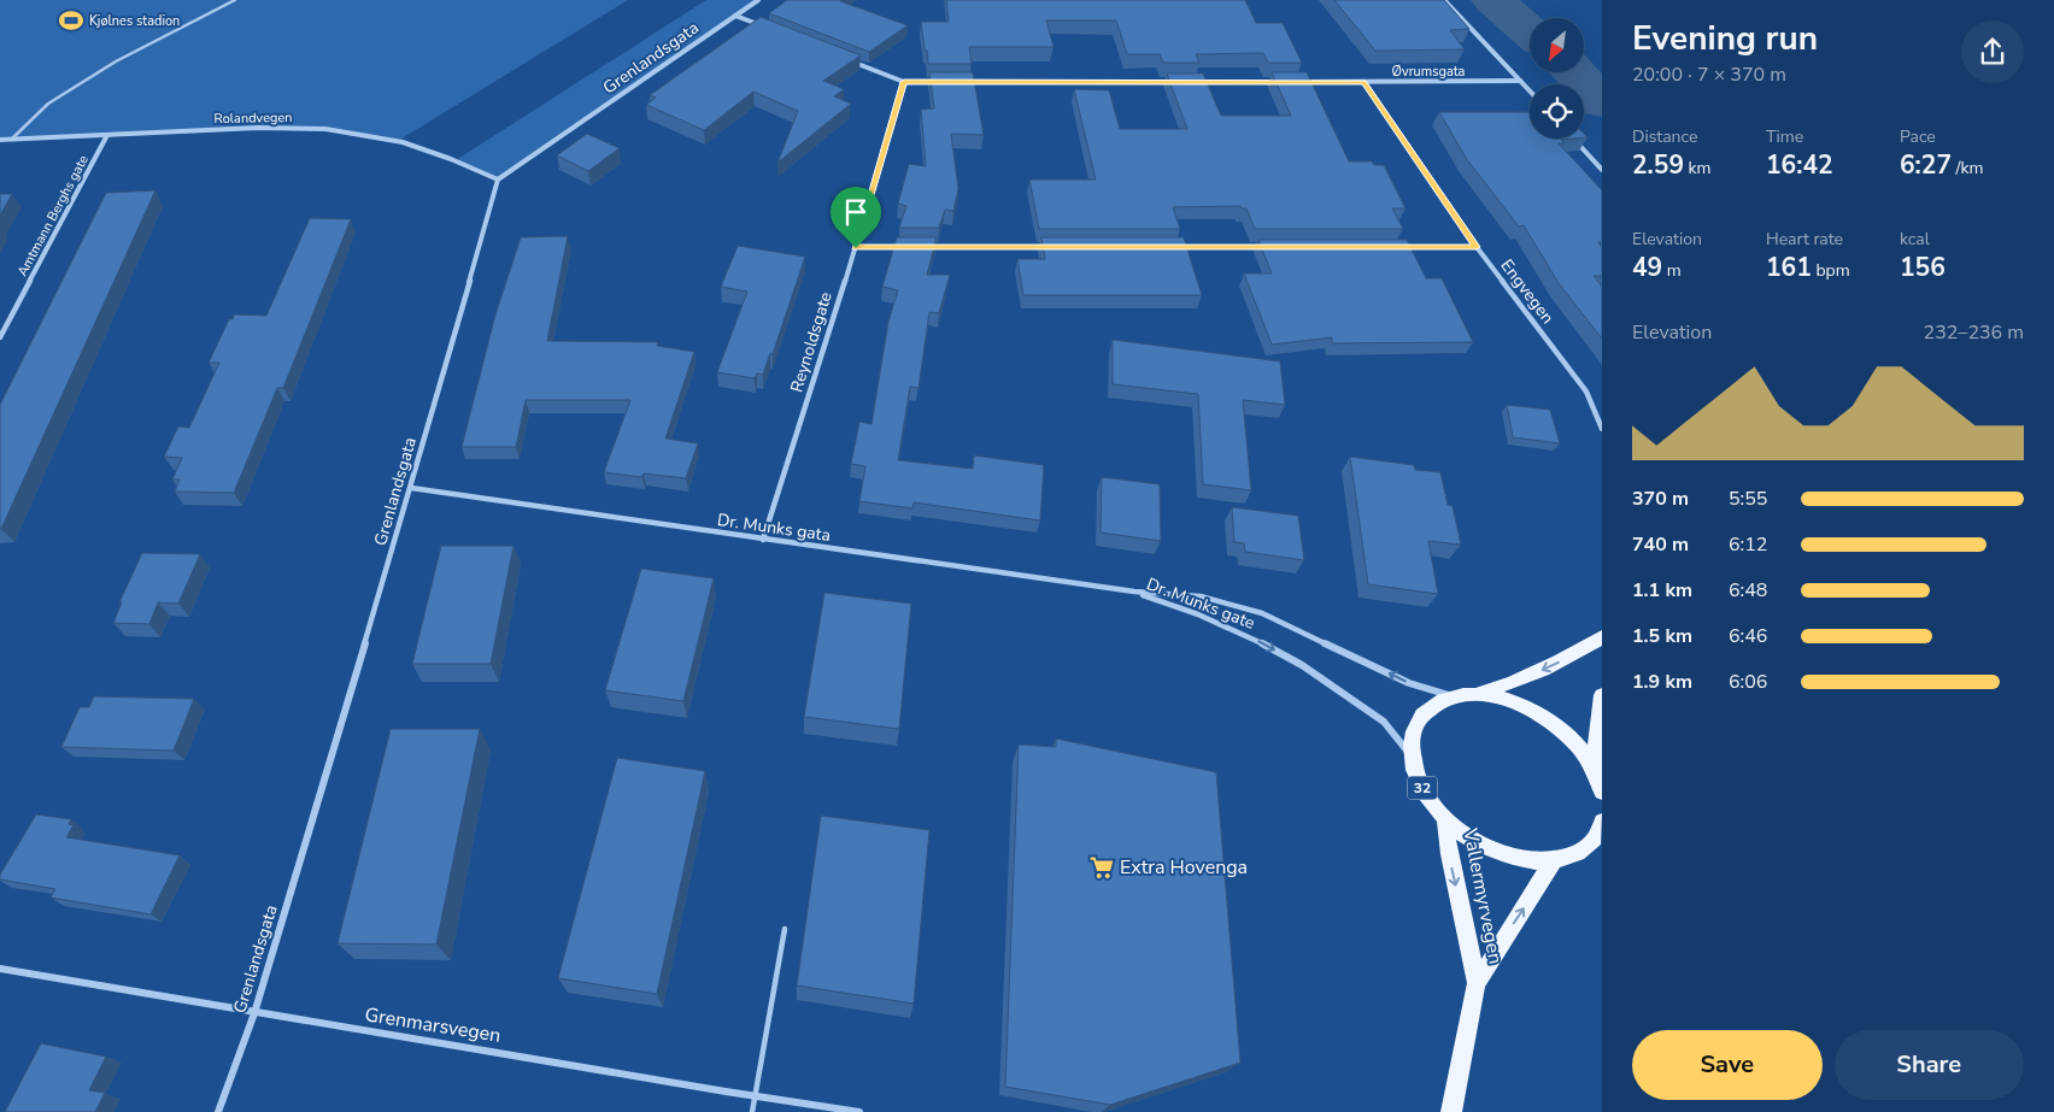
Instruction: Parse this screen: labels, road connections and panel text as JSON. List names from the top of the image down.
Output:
{
  "streets": {
    "main road": ["32", "Vallermyrvegen"],
    "street": [
      "Grenlandsgata",
      "Øvrumsgata",
      "Rolandvegen",
      "Amtmann Berghs gate",
      "Engvegen",
      "Reynoldsgate",
      "Dr. Munks gata",
      "Dr. Munks gate",
      "Grenmarsvegen"
    ]
  },
  "crossings": [
    ["Grenlandsgata", "Rolandvegen"],
    ["Grenlandsgata", "Dr. Munks gata"],
    ["Grenlandsgata", "Grenmarsvegen"],
    ["Øvrumsgata", "Engvegen"],
    ["Rolandvegen", "Amtmann Berghs gate"],
    ["Reynoldsgate", "Dr. Munks gata"],
    ["Dr. Munks gata", "Dr. Munks gate"],
    ["Dr. Munks gate", "32"],
    ["32", "Vallermyrvegen"]
  ],
  "places": {
    "sports": ["Kjølnes stadion"],
    "supermarket": ["Extra Hovenga"]
  },
  "north": "bottom left",
  "page": {
    "heading": ["Evening run", "20:00 · 7 × 370 m"],
    "stats": [
      ["Distance", "2.59 km"],
      ["Time", "16:42"],
      ["Pace", "6:27 /km"],
      ["Elevation", "49 m"],
      ["Heart rate", "161 bpm"],
      ["kcal", "156"]
    ],
    "chart": ["Elevation", "232–236 m"],
    "list": [
      {
        "name": "370 m",
        "note": "5:55"
      },
      {
        "name": "740 m",
        "note": "6:12"
      },
      {
        "name": "1.1 km",
        "note": "6:48"
      },
      {
        "name": "1.5 km",
        "note": "6:46"
      },
      {
        "name": "1.9 km",
        "note": "6:06"
      }
    ],
    "buttons": ["Save", "Share"]
  }
}
